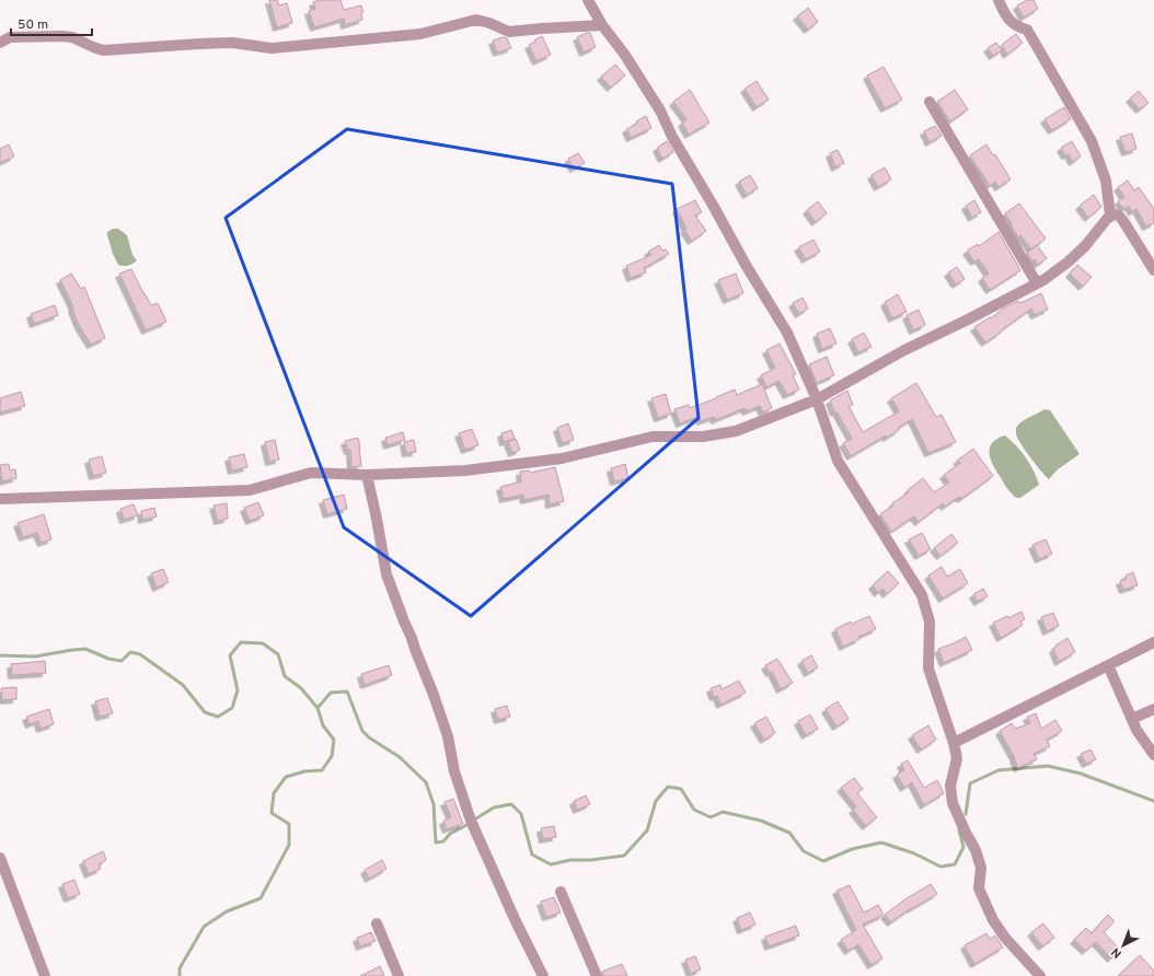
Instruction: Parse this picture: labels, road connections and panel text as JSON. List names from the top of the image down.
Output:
{
  "scale_bar": "50 m",
  "north": "bottom left"
}
